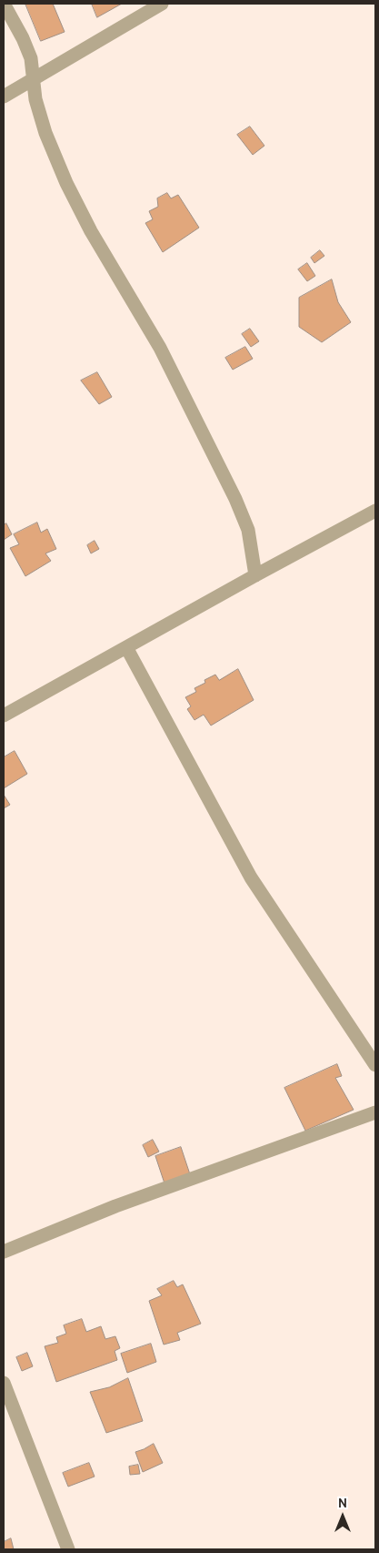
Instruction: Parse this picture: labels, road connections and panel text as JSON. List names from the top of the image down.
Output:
{
  "north": "top"
}
